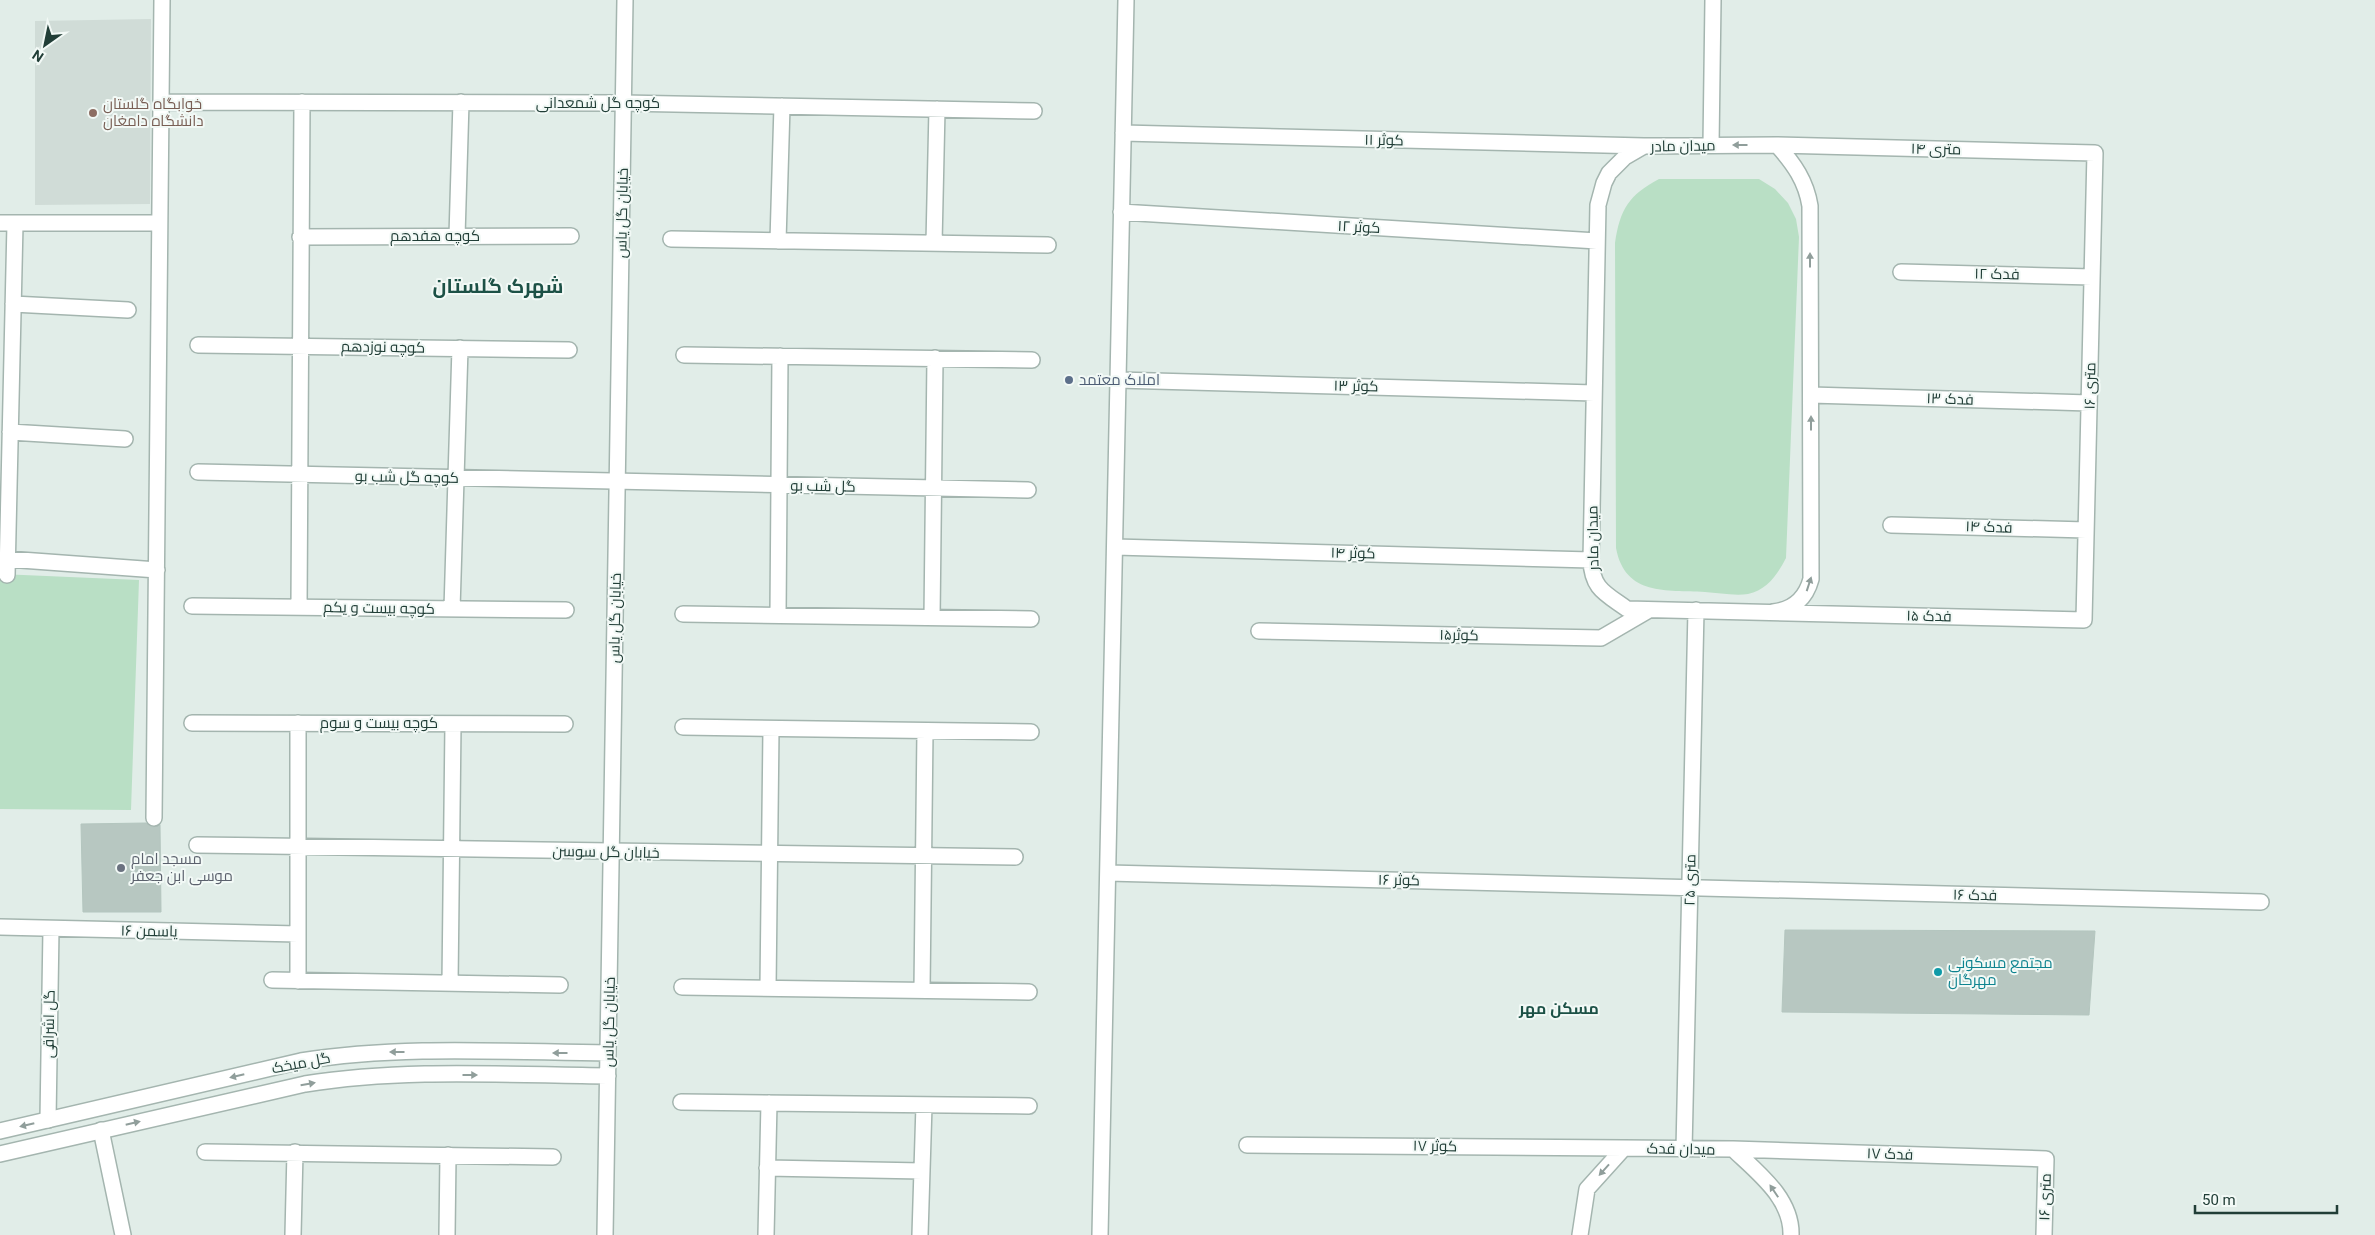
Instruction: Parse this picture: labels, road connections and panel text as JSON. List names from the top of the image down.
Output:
{
  "streets": {
    "street": [
      "کوچه گل شمعدانی",
      "کوثر ۱۱",
      "میدان مادر",
      "۱۴ متری",
      "خیابان گل یاس",
      "کوثر ۱۲",
      "کوچه هفدهم",
      "فدک ۱۲",
      "کوچه نوزدهم",
      "کوثر ۱۳",
      "۱۶ متری",
      "فدک ۱۳",
      "کوچه گل شب بو",
      "گل شب بو",
      "فدک ۱۴",
      "کوثر ۱۴",
      "کوچه بیست و یکم",
      "فدک ۱۵",
      "کوثر۱۵",
      "کوچه بیست و سوم",
      "خیابان گل سوسن",
      "کوثر ۱۶",
      "۲۵ متری",
      "فدک ۱۶",
      "یاسمن ۱۶",
      "گل اشراقی",
      "گل میخک",
      "کوثر ۱۷",
      "میدان فدک",
      "فدک ۱۷"
    ]
  },
  "crossings": [
    ["کوچه گل شمعدانی", "خیابان گل یاس"],
    ["کوثر ۱۱", "میدان مادر"],
    ["میدان مادر", "۱۴ متری"],
    ["میدان مادر", "کوثر ۱۲"],
    ["میدان مادر", "کوثر ۱۳"],
    ["میدان مادر", "فدک ۱۳"],
    ["میدان مادر", "کوثر ۱۴"],
    ["میدان مادر", "فدک ۱۵"],
    ["میدان مادر", "کوثر۱۵"],
    ["میدان مادر", "۲۵ متری"],
    ["۱۴ متری", "۱۶ متری"],
    ["خیابان گل یاس", "کوچه گل شب بو"],
    ["خیابان گل یاس", "گل شب بو"],
    ["خیابان گل یاس", "خیابان گل سوسن"],
    ["خیابان گل یاس", "گل میخک"],
    ["فدک ۱۲", "۱۶ متری"],
    ["۱۶ متری", "فدک ۱۳"],
    ["۱۶ متری", "فدک ۱۴"],
    ["۱۶ متری", "فدک ۱۵"],
    ["۱۶ متری", "فدک ۱۷"],
    ["کوچه گل شب بو", "گل شب بو"],
    ["کوثر ۱۶", "۲۵ متری"],
    ["کوثر ۱۶", "فدک ۱۶"],
    ["۲۵ متری", "فدک ۱۶"],
    ["۲۵ متری", "میدان فدک"],
    ["یاسمن ۱۶", "گل اشراقی"],
    ["گل اشراقی", "گل میخک"],
    ["کوثر ۱۷", "میدان فدک"],
    ["میدان فدک", "فدک ۱۷"]
  ],
  "one_way": ["میدان مادر", "میدان فدک"],
  "districts": ["شهرک گلستان", "مسکن مهر"],
  "places": [
    "خوابگاه گلستان دانشگاه دامغان",
    "املاک معتمد",
    "مسجد امام موسی ابن جعفر",
    "مجتمع مسکونی مهرگان"
  ],
  "scale_bar": "50 m",
  "north": "bottom left"
}
